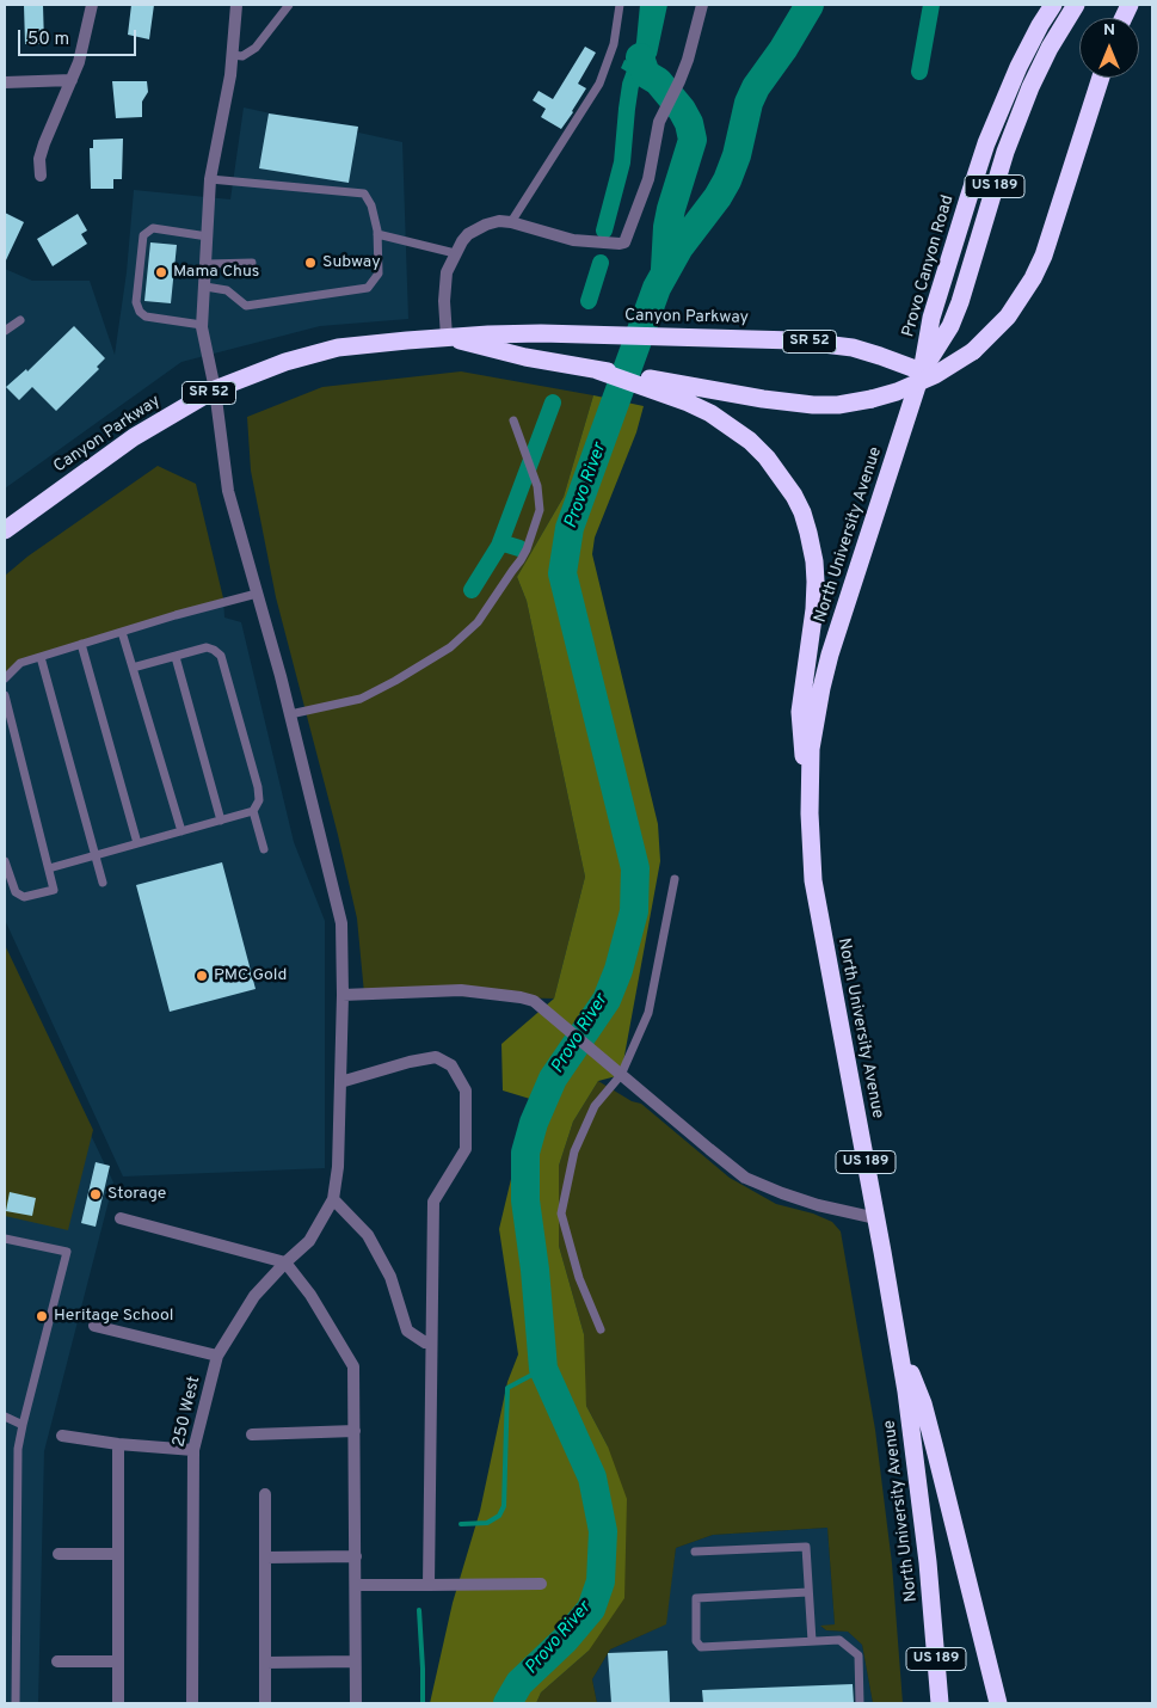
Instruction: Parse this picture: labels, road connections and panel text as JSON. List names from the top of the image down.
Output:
{
  "streets": {
    "highway": [
      "US 189",
      "Provo Canyon Road",
      "Canyon Parkway",
      "SR 52",
      "North University Avenue"
    ],
    "street": ["250 West"]
  },
  "crossings": [
    ["Provo Canyon Road", "Canyon Parkway"],
    ["Provo Canyon Road", "North University Avenue"],
    ["Canyon Parkway", "North University Avenue"],
    ["Canyon Parkway", "250 West"]
  ],
  "water": ["Provo River"],
  "places": [
    "Subway",
    "Mama Chus",
    "PMC Gold",
    "Storage",
    "Heritage School"
  ],
  "scale_bar": "50 m",
  "north": "top"
}
